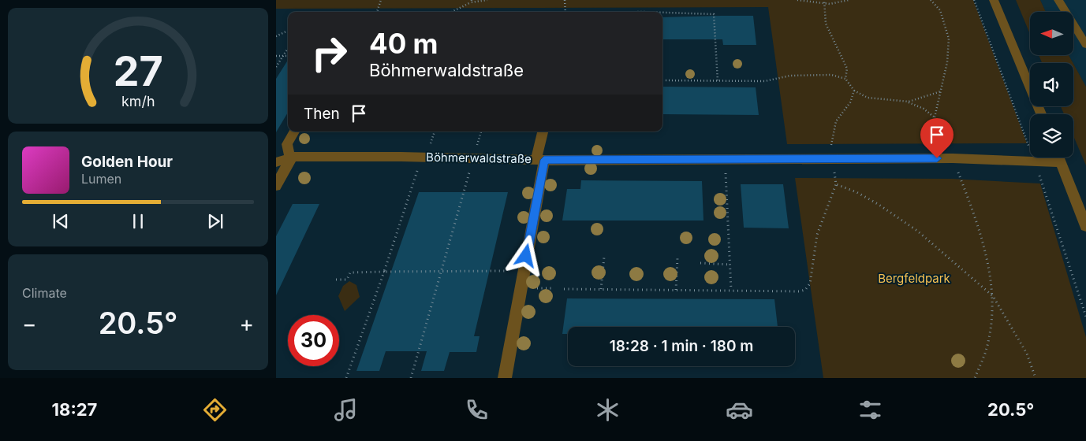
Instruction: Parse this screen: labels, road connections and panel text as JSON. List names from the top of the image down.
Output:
{
  "streets": {
    "street": ["Böhmerwaldstraße"]
  },
  "parks": ["Bergfeldpark"],
  "north": "left",
  "page": {
    "turn": ["40 m", "Böhmerwaldstraße"],
    "then": "Then",
    "song": ["Golden Hour", "Lumen"],
    "tile": "Climate",
    "heat": ["−", "20.5°", "+"],
    "limit": "30",
    "trip": "18:28 · 1 min · 180 m",
    "tabs": ["18:27", "20.5°"],
    "gauge": ["27", "km/h"]
  }
}
